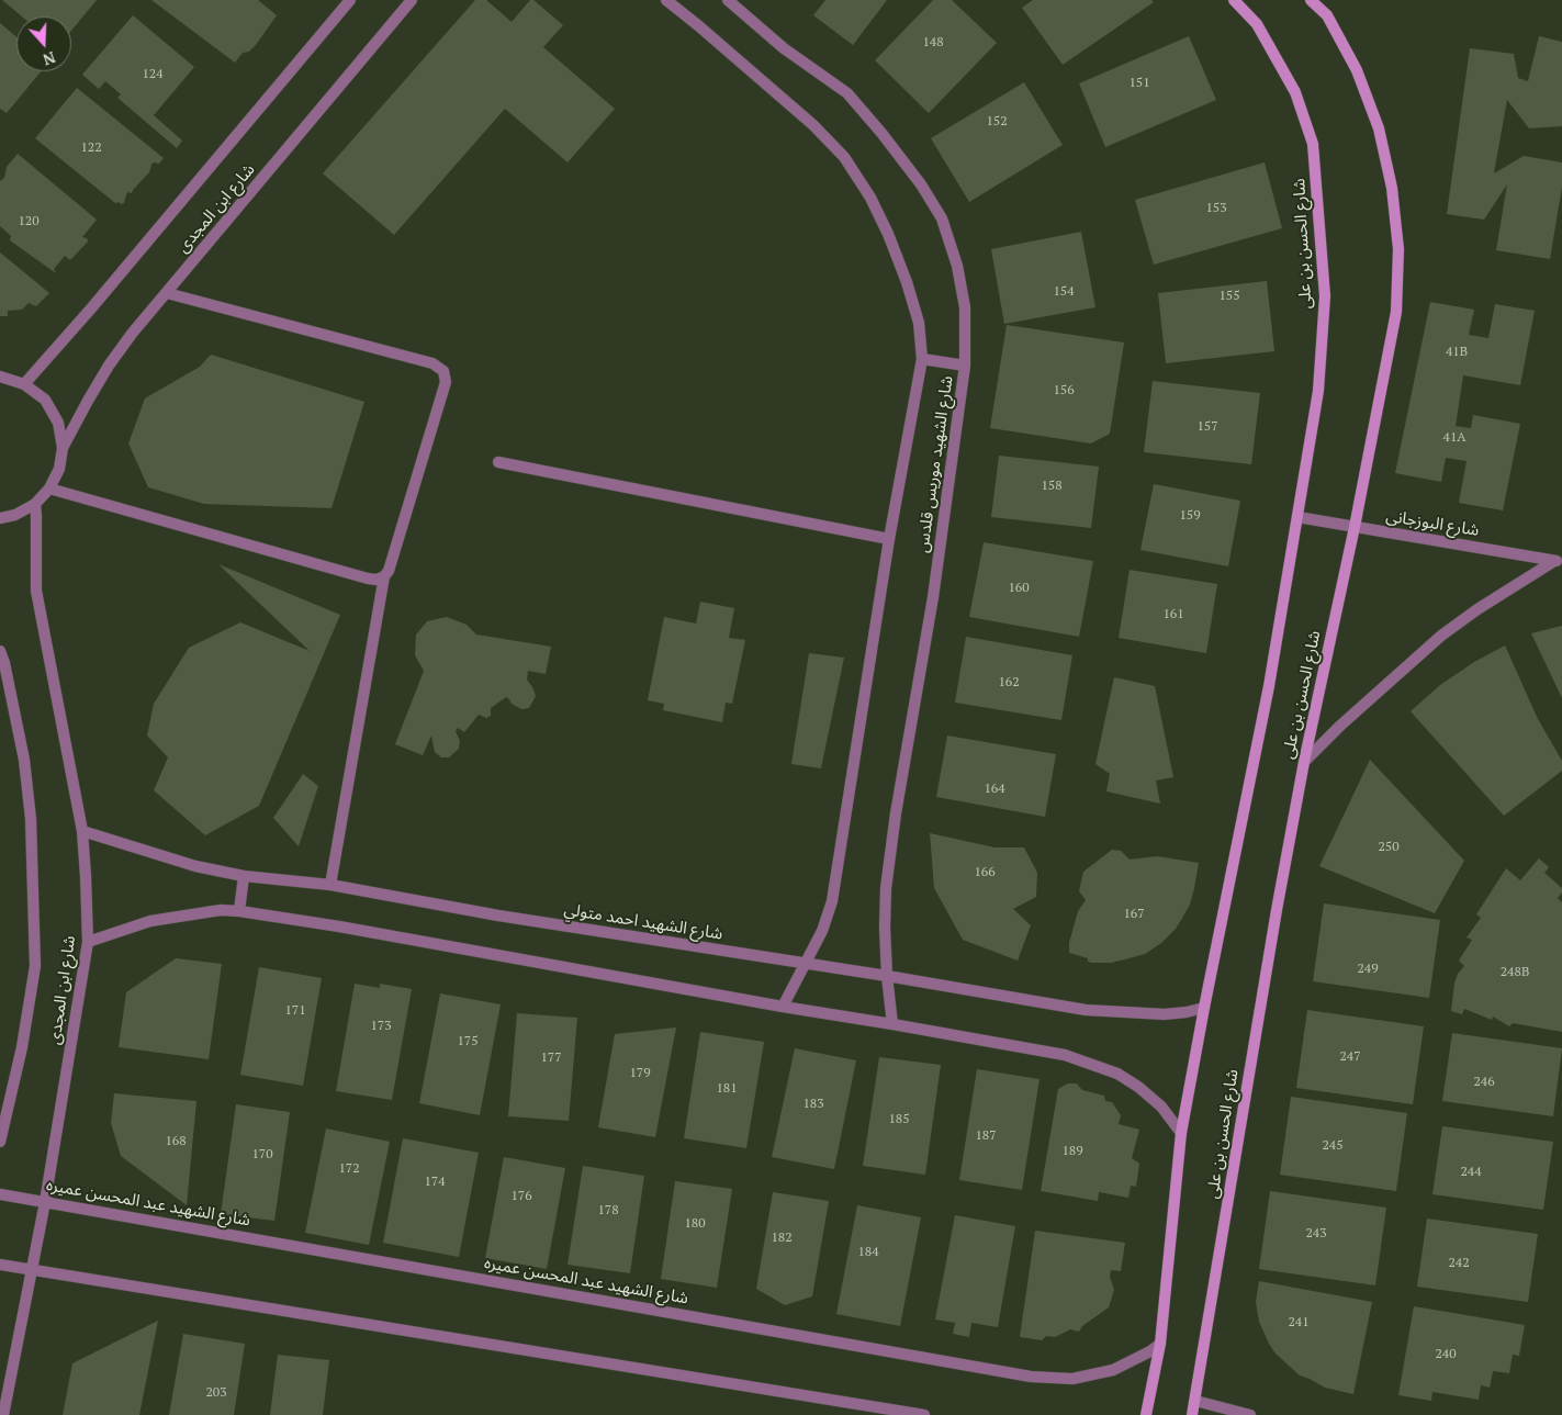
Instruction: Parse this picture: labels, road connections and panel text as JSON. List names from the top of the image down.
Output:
{
  "streets": {
    "street": [
      "شارع ابن المجدى",
      "شارع الحسن بن على",
      "شارع الشهيد موريس قلدس",
      "شارع البوزجانى",
      "شارع الشهيد احمد متولي",
      "شارع الشهيد عبد المحسن عميره"
    ]
  },
  "crossings": [
    ["شارع ابن المجدى", "شارع الشهيد احمد متولي"],
    ["شارع ابن المجدى", "شارع الشهيد عبد المحسن عميره"],
    ["شارع الحسن بن على", "شارع البوزجانى"],
    ["شارع الحسن بن على", "شارع الشهيد احمد متولي"],
    ["شارع الحسن بن على", "شارع الشهيد عبد المحسن عميره"],
    ["شارع الشهيد موريس قلدس", "شارع الشهيد احمد متولي"]
  ],
  "house_numbers": [
    "148",
    "124",
    "151",
    "152",
    "122",
    "153",
    "120",
    "154",
    "155",
    "41B",
    "156",
    "157",
    "41A",
    "158",
    "159",
    "160",
    "161",
    "162",
    "164",
    "250",
    "166",
    "167",
    "249",
    "248B",
    "171",
    "173",
    "175",
    "247",
    "177",
    "179",
    "246",
    "181",
    "183",
    "185",
    "187",
    "168",
    "245",
    "189",
    "170",
    "172",
    "244",
    "174",
    "176",
    "178",
    "180",
    "243",
    "182",
    "184",
    "242",
    "241",
    "240",
    "203"
  ],
  "north": "bottom"
}
